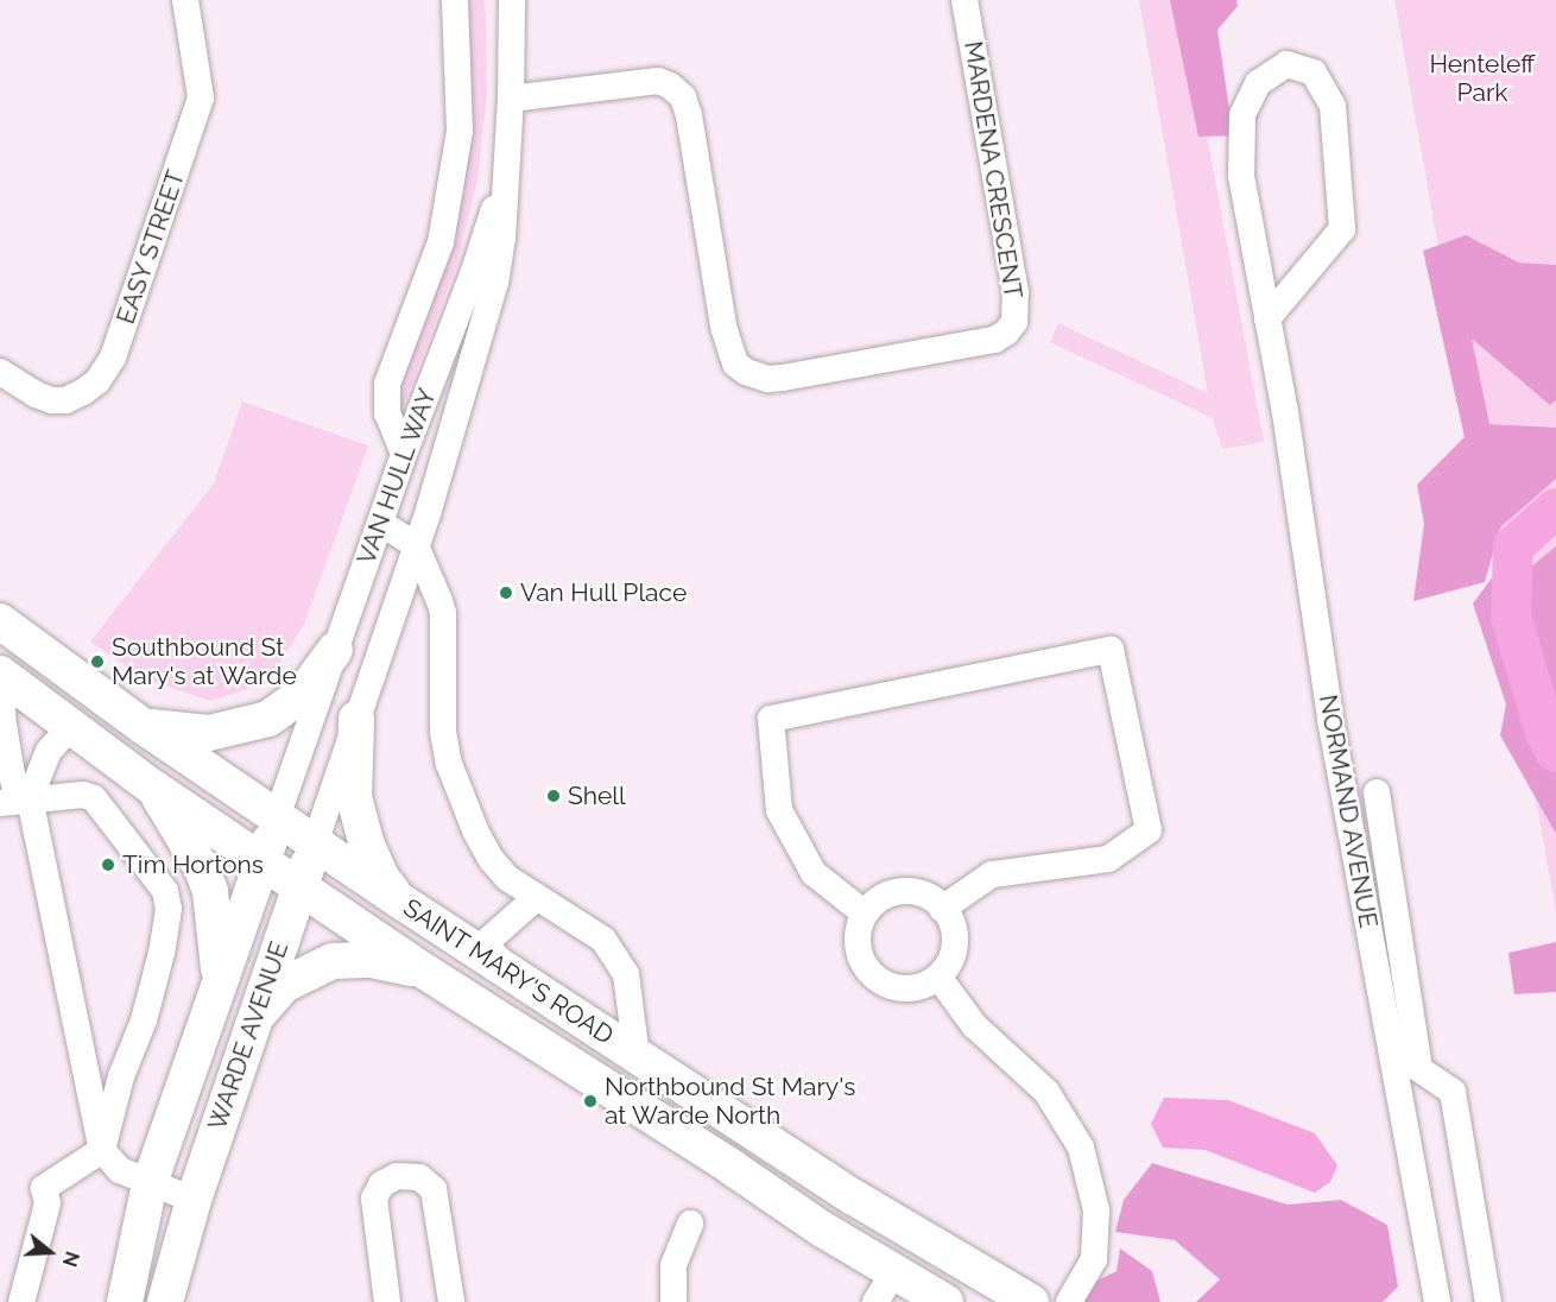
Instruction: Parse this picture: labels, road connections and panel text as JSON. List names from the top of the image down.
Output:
{
  "streets": {
    "main road": ["SAINT MARY'S ROAD", "WARDE AVENUE"],
    "street": [
      "MARDENA CRESCENT",
      "EASY STREET",
      "VAN HULL WAY",
      "NORMAND AVENUE"
    ]
  },
  "crossings": [
    ["MARDENA CRESCENT", "VAN HULL WAY"],
    ["VAN HULL WAY", "WARDE AVENUE"],
    ["SAINT MARY'S ROAD", "WARDE AVENUE"]
  ],
  "parks": ["Henteleff Park"],
  "places": [
    "Van Hull Place",
    "Southbound St Mary's at Warde",
    "Shell",
    "Tim Hortons",
    "Northbound St Mary's at Warde North"
  ],
  "north": "right"
}
